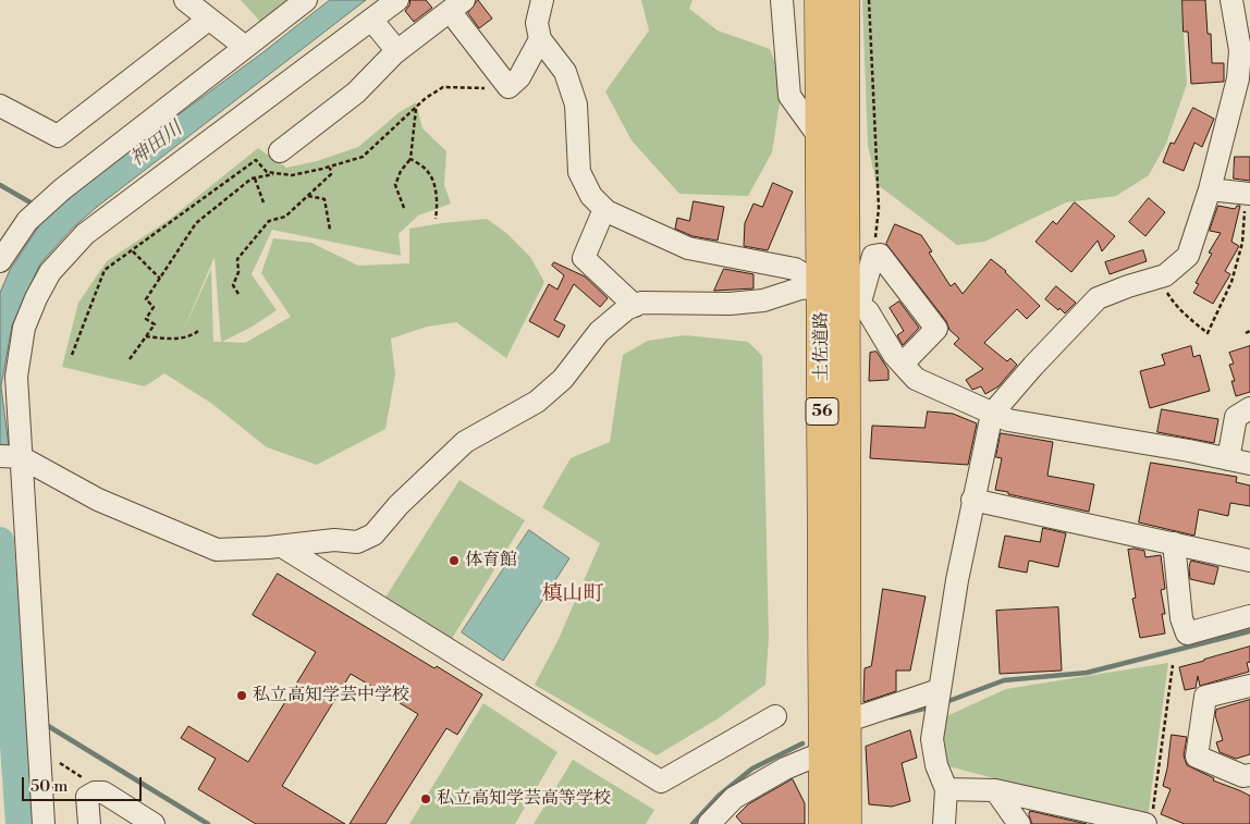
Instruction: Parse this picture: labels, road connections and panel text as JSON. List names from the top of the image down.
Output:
{
  "streets": {
    "highway": ["土佐道路", "56"]
  },
  "districts": ["槙山町"],
  "water": ["神田川"],
  "places": ["体育館", "私立高知学芸中学校", "私立高知学芸高等学校"],
  "scale_bar": "50 m"
}
